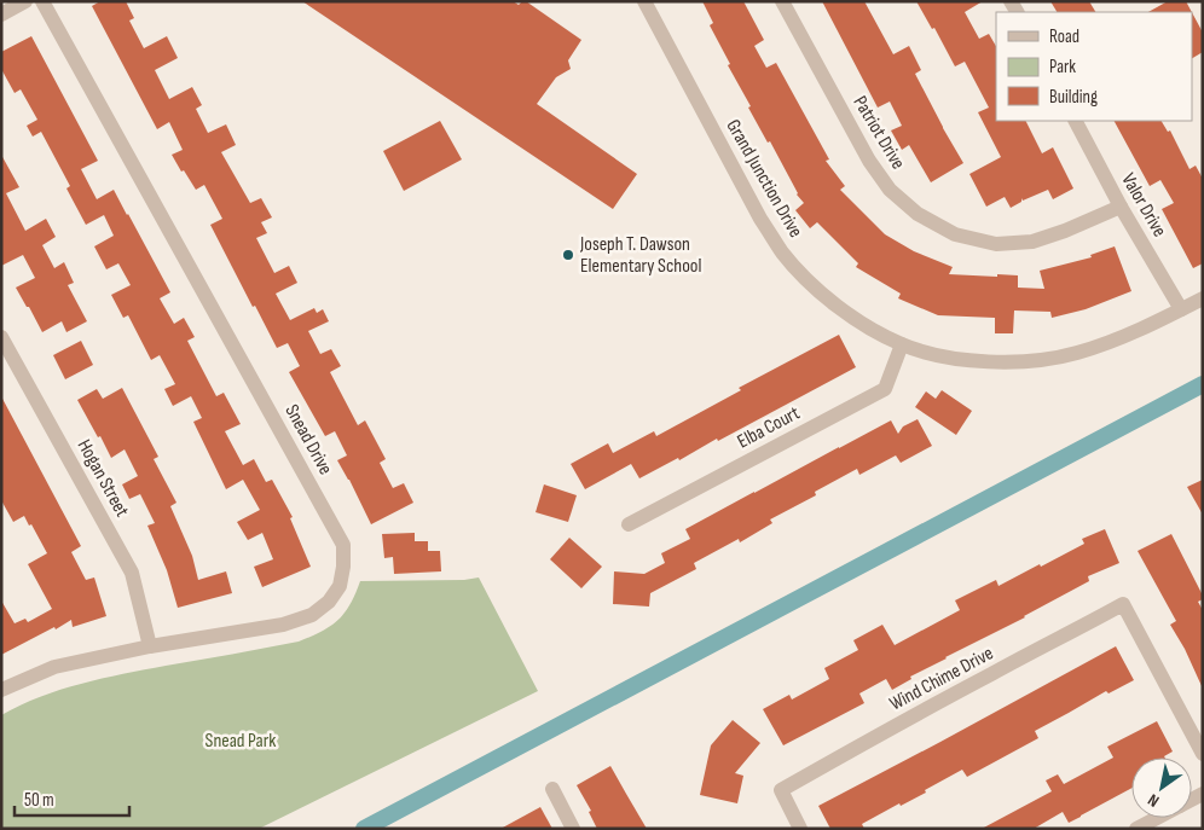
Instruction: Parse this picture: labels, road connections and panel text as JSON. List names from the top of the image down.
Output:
{
  "streets": {
    "street": [
      "Patriot Drive",
      "Grand Junction Drive",
      "Valor Drive",
      "Elba Court",
      "Snead Drive",
      "Hogan Street",
      "Wind Chime Drive"
    ]
  },
  "crossings": [
    ["Patriot Drive", "Valor Drive"],
    ["Grand Junction Drive", "Valor Drive"],
    ["Grand Junction Drive", "Elba Court"],
    ["Snead Drive", "Hogan Street"]
  ],
  "parks": ["Snead Park"],
  "places": ["Joseph T. Dawson Elementary School"],
  "legend": ["Road", "Park", "Building"],
  "scale_bar": "50 m",
  "north": "bottom left"
}
